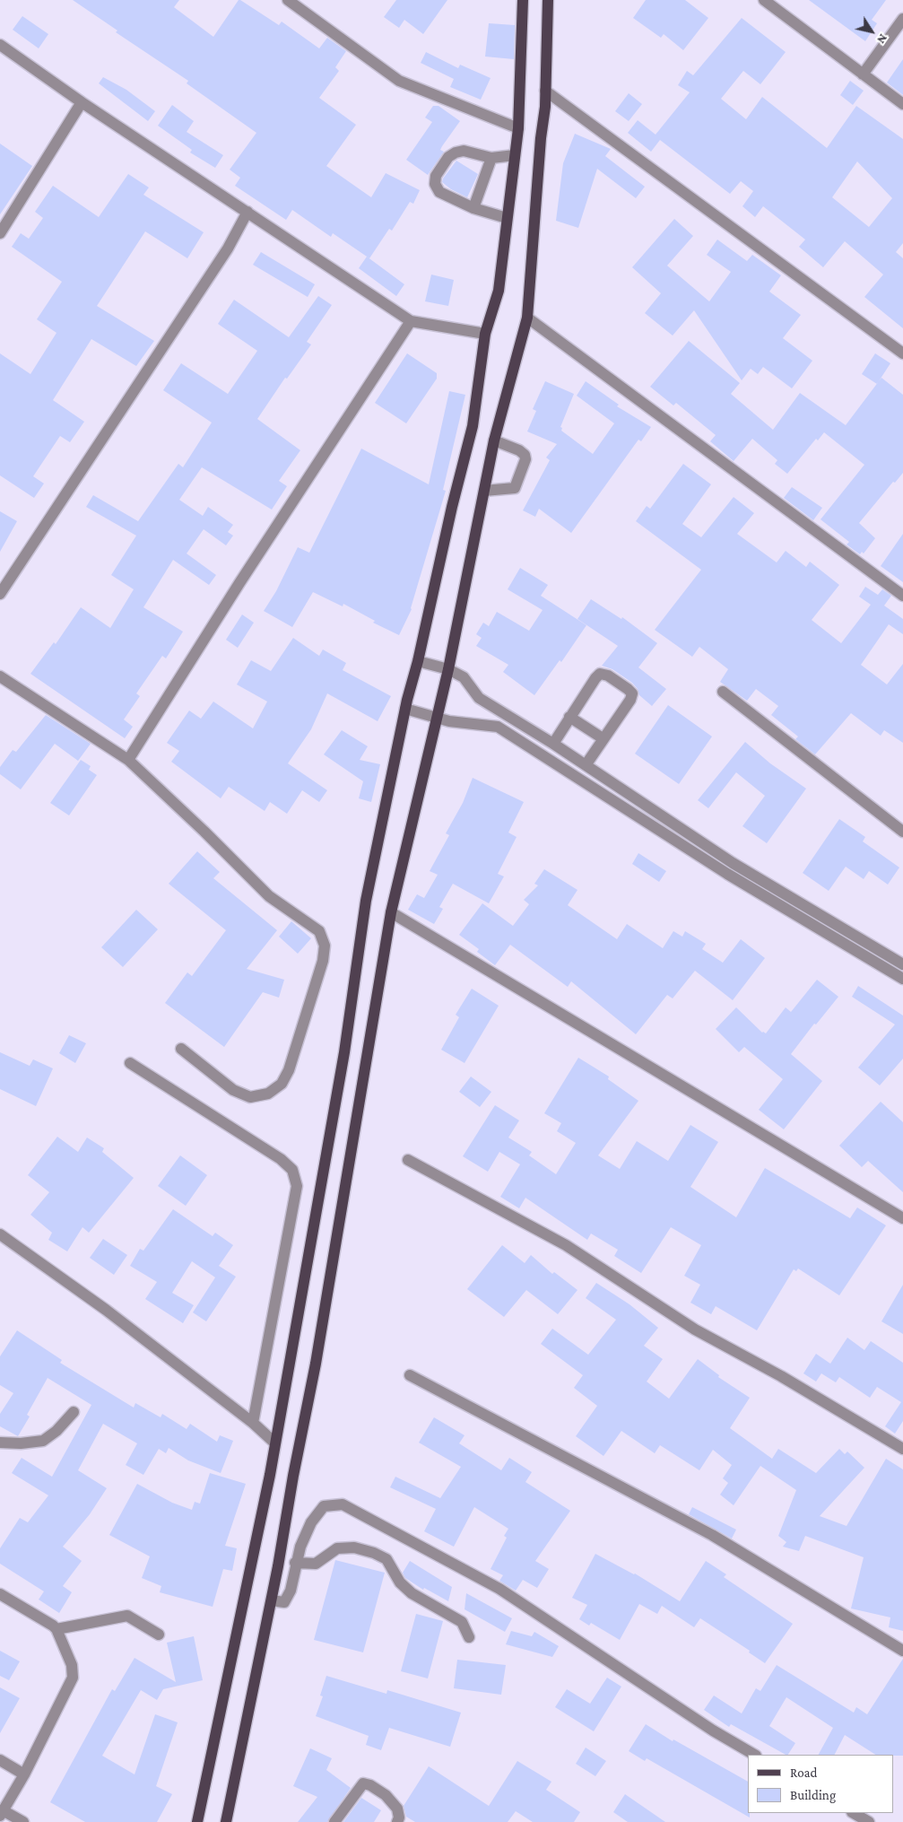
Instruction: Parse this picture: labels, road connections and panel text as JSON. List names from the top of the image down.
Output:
{
  "legend": ["Road", "Building"],
  "north": "bottom right"
}
